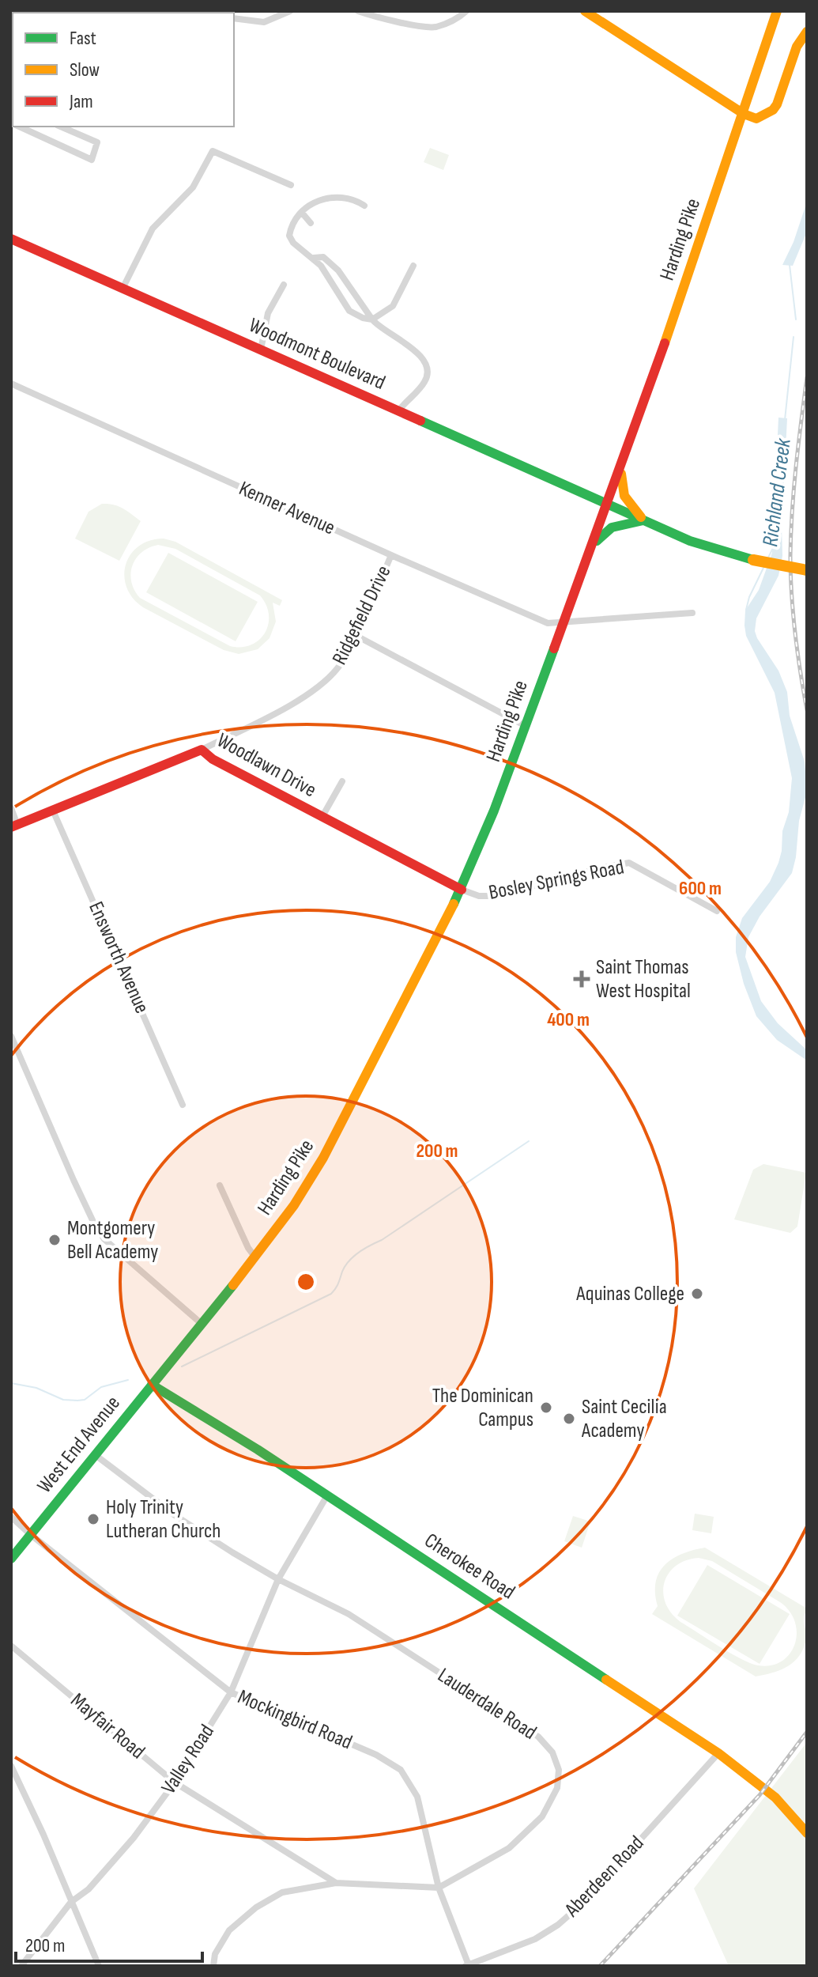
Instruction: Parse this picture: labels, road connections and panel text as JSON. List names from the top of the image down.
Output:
{
  "streets": {
    "main road": [
      "Harding Pike",
      "Woodmont Boulevard",
      "Woodlawn Drive",
      "West End Avenue",
      "Cherokee Road"
    ],
    "street": [
      "Kenner Avenue",
      "Ridgefield Drive",
      "Bosley Springs Road",
      "Ensworth Avenue",
      "Lauderdale Road",
      "Mockingbird Road",
      "Mayfair Road",
      "Valley Road",
      "Aberdeen Road"
    ]
  },
  "crossings": [
    ["Harding Pike", "Woodmont Boulevard"],
    ["Harding Pike", "Kenner Avenue"],
    ["Harding Pike", "Woodlawn Drive"],
    ["Harding Pike", "Bosley Springs Road"],
    ["Harding Pike", "West End Avenue"],
    ["Harding Pike", "Cherokee Road"],
    ["Kenner Avenue", "Ridgefield Drive"],
    ["Ridgefield Drive", "Woodlawn Drive"],
    ["Woodlawn Drive", "Bosley Springs Road"],
    ["Woodlawn Drive", "Ensworth Avenue"],
    ["West End Avenue", "Cherokee Road"],
    ["West End Avenue", "Lauderdale Road"],
    ["West End Avenue", "Mockingbird Road"],
    ["Cherokee Road", "Valley Road"],
    ["Cherokee Road", "Aberdeen Road"],
    ["Lauderdale Road", "Mockingbird Road"],
    ["Lauderdale Road", "Valley Road"],
    ["Mockingbird Road", "Valley Road"],
    ["Mockingbird Road", "Aberdeen Road"],
    ["Mayfair Road", "Valley Road"]
  ],
  "water": ["Richland Creek"],
  "places": {
    "health": ["Saint Thomas West Hospital"],
    "other": [
      "Montgomery Bell Academy",
      "Aquinas College",
      "The Dominican Campus",
      "Saint Cecilia Academy",
      "Holy Trinity Lutheran Church"
    ]
  },
  "legend": ["Fast", "Slow", "Jam"],
  "scale_bar": "200 m",
  "rings": ["600 m", "400 m", "200 m"]
}
